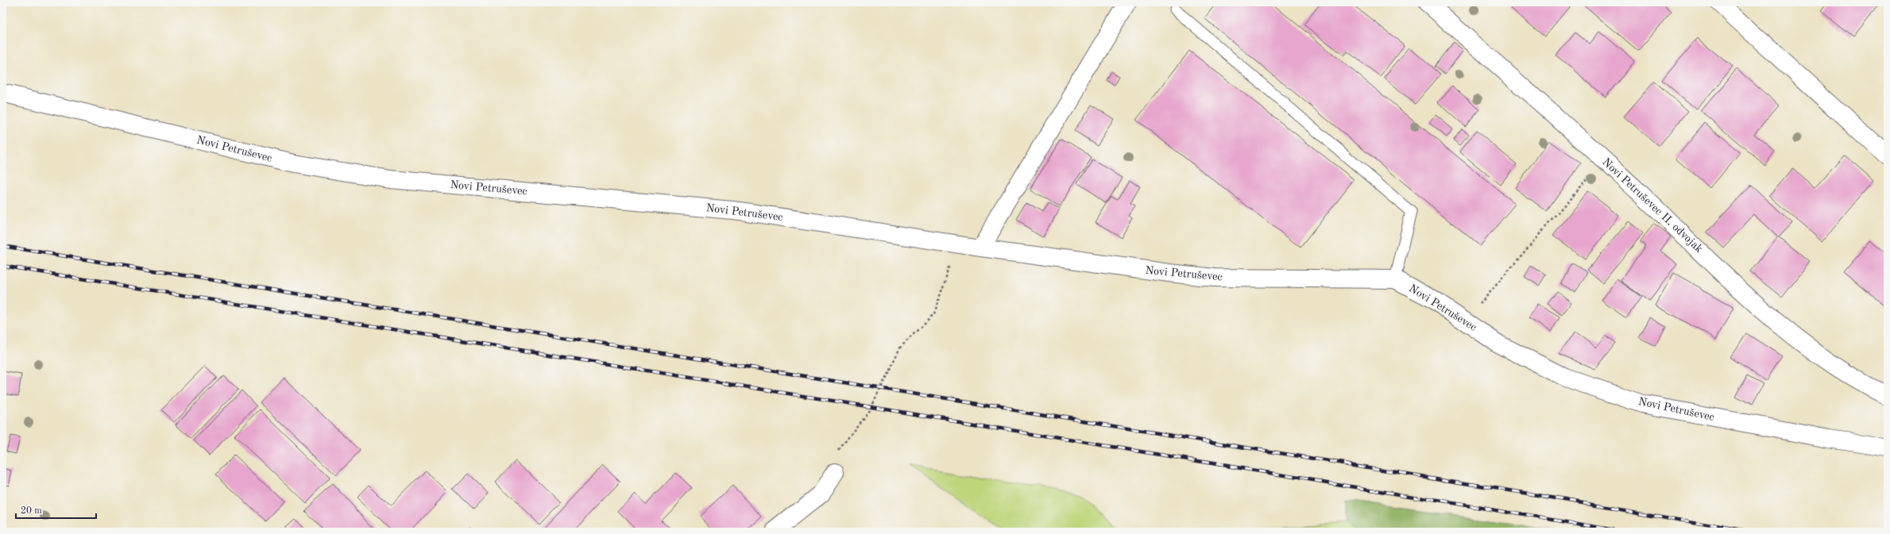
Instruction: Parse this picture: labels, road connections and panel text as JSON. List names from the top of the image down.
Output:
{
  "streets": {
    "street": ["Novi Petruševec", "Novi Petruševec II. odvojak"]
  },
  "scale_bar": "20 m"
}
